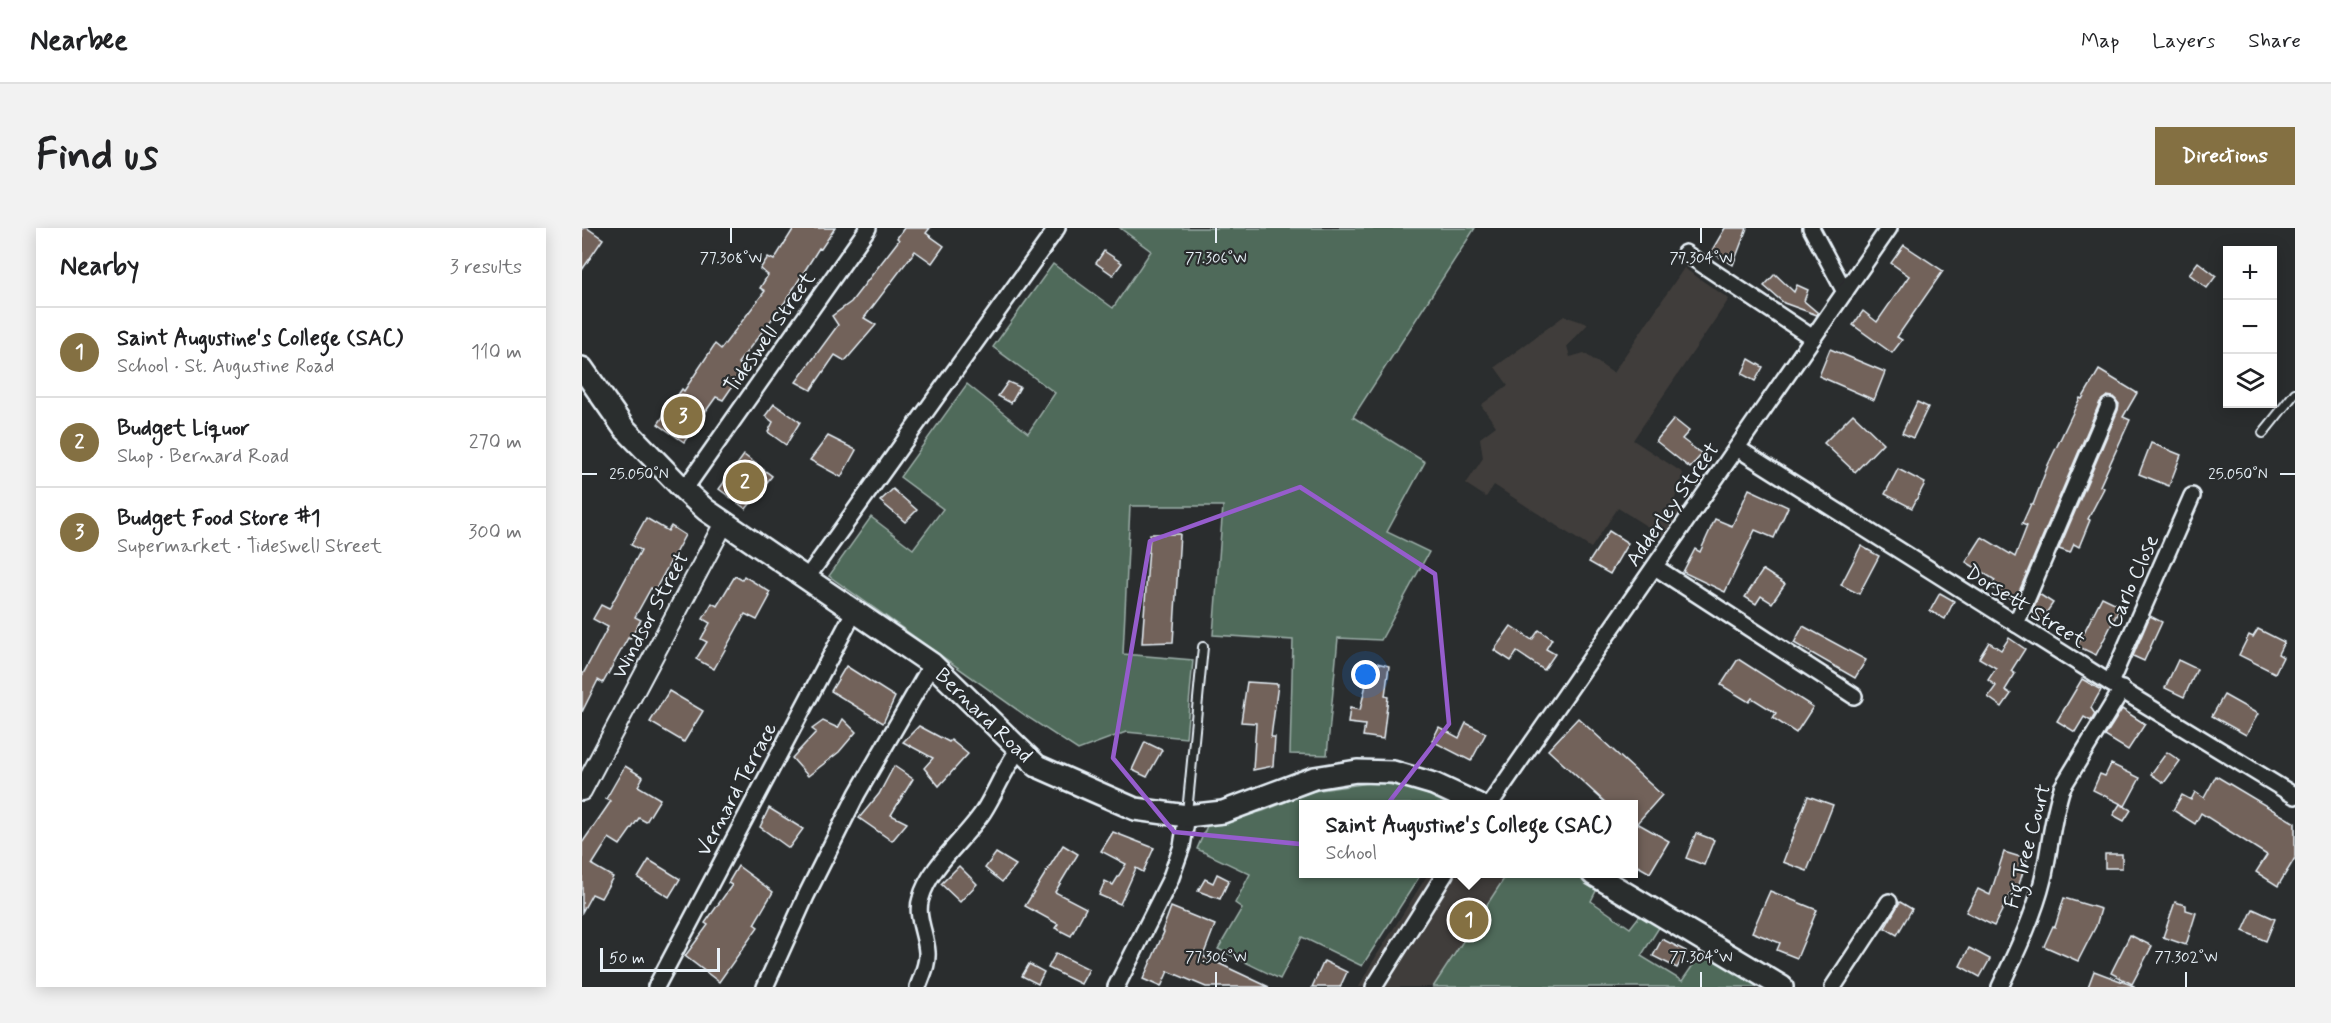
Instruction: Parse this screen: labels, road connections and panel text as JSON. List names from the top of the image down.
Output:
{
  "streets": {
    "main road": ["Bernard Road"],
    "street": [
      "Tideswell Street",
      "Adderley Street",
      "Carlo Close",
      "Dorsett Street",
      "Windsor Street",
      "Vernard Terrace",
      "Fig Tree Court"
    ]
  },
  "crossings": [
    ["Tideswell Street", "Bernard Road"],
    ["Adderley Street", "Dorsett Street"],
    ["Carlo Close", "Dorsett Street"],
    ["Carlo Close", "Fig Tree Court"],
    ["Dorsett Street", "Fig Tree Court"],
    ["Windsor Street", "Bernard Road"],
    ["Bernard Road", "Vernard Terrace"]
  ],
  "scale_bar": "50 m",
  "page": {
    "header": "Nearbee",
    "nav": ["Map", "Layers", "Share"],
    "buttons": "Directions",
    "title": "Find us",
    "heading": ["Nearby", "3 results"],
    "map_buttons": ["+", "−"],
    "list": [
      {
        "mark": "1",
        "name": "Saint Augustine's College (SAC)",
        "note": "School · St. Augustine Road",
        "value": "110 m"
      },
      {
        "mark": "2",
        "name": "Budget Liquor",
        "note": "Shop · Bernard Road",
        "value": "270 m"
      },
      {
        "mark": "3",
        "name": "Budget Food Store #1",
        "note": "Supermarket · Tideswell Street",
        "value": "300 m"
      }
    ],
    "pins": ["3", "2", "1"],
    "popup": ["Saint Augustine's College (SAC)", "School"],
    "scale": "50 m"
  },
  "coordinates": [
    "77.308°W",
    "77.306°W",
    "77.304°W",
    "25.050°N",
    "77.302°W"
  ]
}
